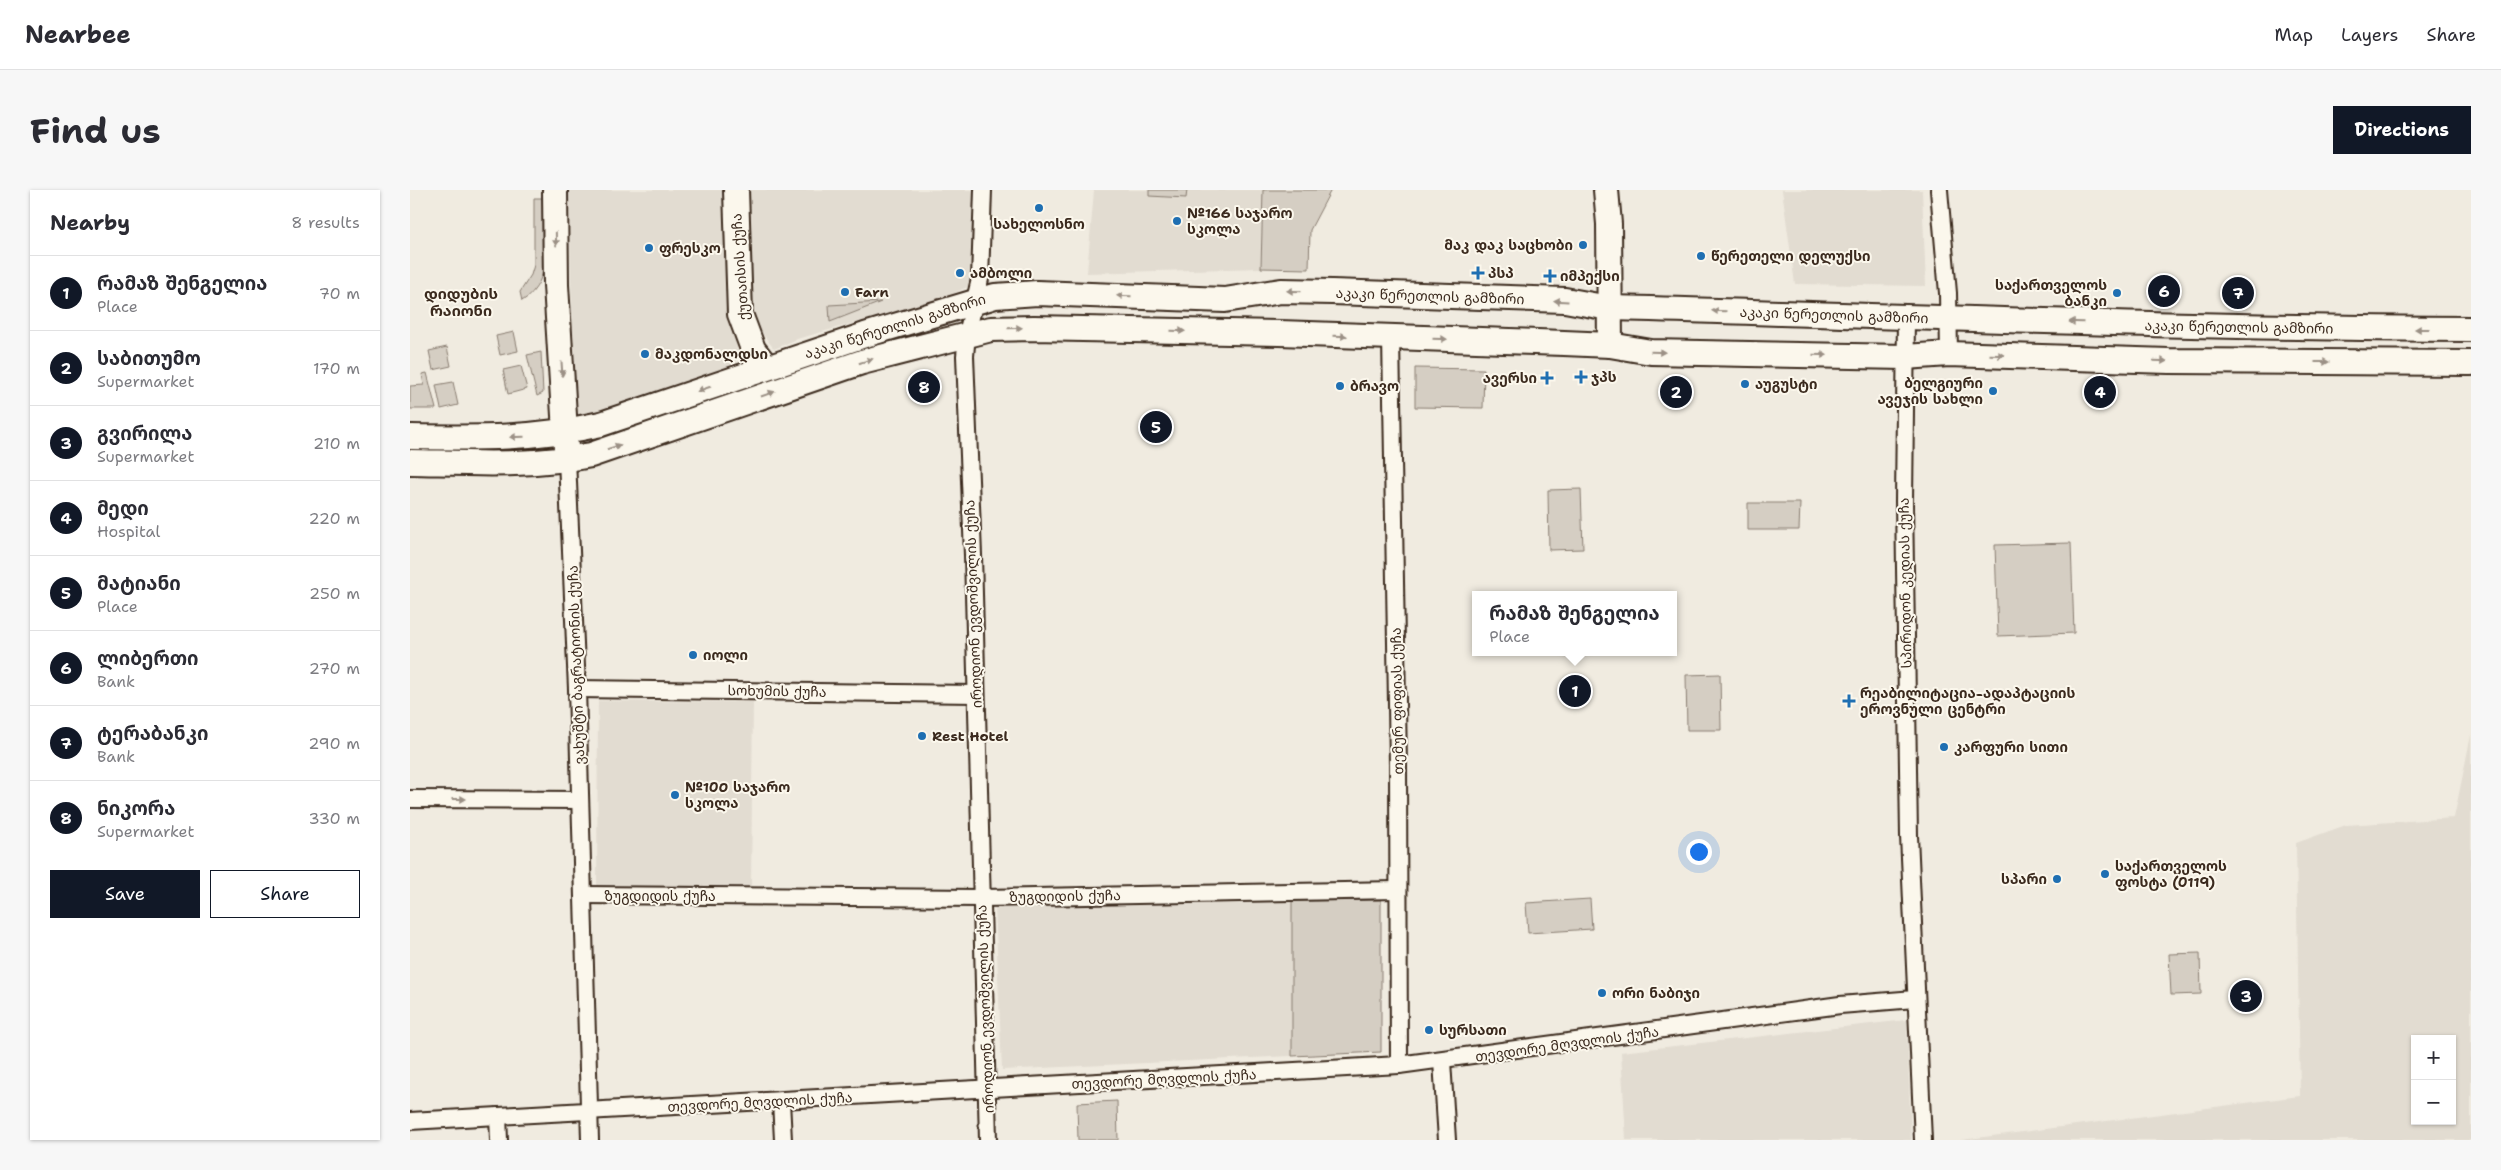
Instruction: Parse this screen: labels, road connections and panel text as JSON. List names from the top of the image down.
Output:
{
  "streets": {
    "main road": ["ქუთაისის ქუჩა", "აკაკი წერეთლის გამზირი", "ვახუშტი ბაგრატიონის ქუჩა"],
    "street": [
      "სპირიდონ კედიას ქუჩა",
      "იროდიონ ევდოშვილის ქუჩა",
      "სოხუმის ქუჩა",
      "თემურ ფიფიას ქუჩა",
      "ზუგდიდის ქუჩა",
      "თევდორე მღვდლის ქუჩა"
    ]
  },
  "crossings": [
    ["ქუთაისის ქუჩა", "აკაკი წერეთლის გამზირი"],
    ["აკაკი წერეთლის გამზირი", "სპირიდონ კედიას ქუჩა"],
    ["აკაკი წერეთლის გამზირი", "იროდიონ ევდოშვილის ქუჩა"],
    ["აკაკი წერეთლის გამზირი", "ვახუშტი ბაგრატიონის ქუჩა"],
    ["აკაკი წერეთლის გამზირი", "თემურ ფიფიას ქუჩა"],
    ["სპირიდონ კედიას ქუჩა", "თევდორე მღვდლის ქუჩა"],
    ["იროდიონ ევდოშვილის ქუჩა", "სოხუმის ქუჩა"],
    ["იროდიონ ევდოშვილის ქუჩა", "ზუგდიდის ქუჩა"],
    ["იროდიონ ევდოშვილის ქუჩა", "თევდორე მღვდლის ქუჩა"],
    ["ვახუშტი ბაგრატიონის ქუჩა", "სოხუმის ქუჩა"],
    ["ვახუშტი ბაგრატიონის ქუჩა", "ზუგდიდის ქუჩა"],
    ["ვახუშტი ბაგრატიონის ქუჩა", "თევდორე მღვდლის ქუჩა"],
    ["თემურ ფიფიას ქუჩა", "ზუგდიდის ქუჩა"],
    ["თემურ ფიფიას ქუჩა", "თევდორე მღვდლის ქუჩა"]
  ],
  "districts": ["დიდუბის რაიონი"],
  "places": {
    "other": [
      "სახელოსნო",
      "№166 საჯარო სკოლა",
      "მაკ დაკ საცხობი",
      "ფრესკო",
      "წერეთელი დელუქსი",
      "ამბოლი",
      "Farn",
      "საქართველოს ბანკი",
      "მაკდონალდსი",
      "აუგუსტი",
      "ბრავო",
      "ბელგიური ავეჯის სახლი",
      "იოლი",
      "Rest Hotel",
      "კარფური სითი",
      "№100 საჯარო სკოლა",
      "საქართველოს ფოსტა (0119)",
      "სპარი",
      "ორი ნაბიჯი",
      "სურსათი"
    ],
    "health": [
      "პსპ",
      "იმპექსი",
      "ჯპს",
      "ავერსი",
      "რეაბილიტაცია-ადაპტაციის ეროვნული ცენტრი"
    ]
  },
  "page": {
    "header": "Nearbee",
    "nav": ["Map", "Layers", "Share"],
    "buttons": [
      "Directions",
      ["Save", "Share"]
    ],
    "title": "Find us",
    "heading": ["Nearby", "8 results"],
    "list": [
      {
        "mark": "1",
        "name": "რამაზ შენგელია",
        "note": "Place",
        "value": "70 m"
      },
      {
        "mark": "2",
        "name": "საბითუმო",
        "note": "Supermarket",
        "value": "170 m"
      },
      {
        "mark": "3",
        "name": "გვირილა",
        "note": "Supermarket",
        "value": "210 m"
      },
      {
        "mark": "4",
        "name": "მედი",
        "note": "Hospital",
        "value": "220 m"
      },
      {
        "mark": "5",
        "name": "მატიანი",
        "note": "Place",
        "value": "250 m"
      },
      {
        "mark": "6",
        "name": "ლიბერთი",
        "note": "Bank",
        "value": "270 m"
      },
      {
        "mark": "7",
        "name": "ტერაბანკი",
        "note": "Bank",
        "value": "290 m"
      },
      {
        "mark": "8",
        "name": "ნიკორა",
        "note": "Supermarket",
        "value": "330 m"
      }
    ],
    "pins": [
      "6",
      "7",
      "8",
      "2",
      "4",
      "5",
      "1",
      "3"
    ],
    "popup": ["რამაზ შენგელია", "Place"],
    "map_buttons": ["+", "−"]
  }
}
